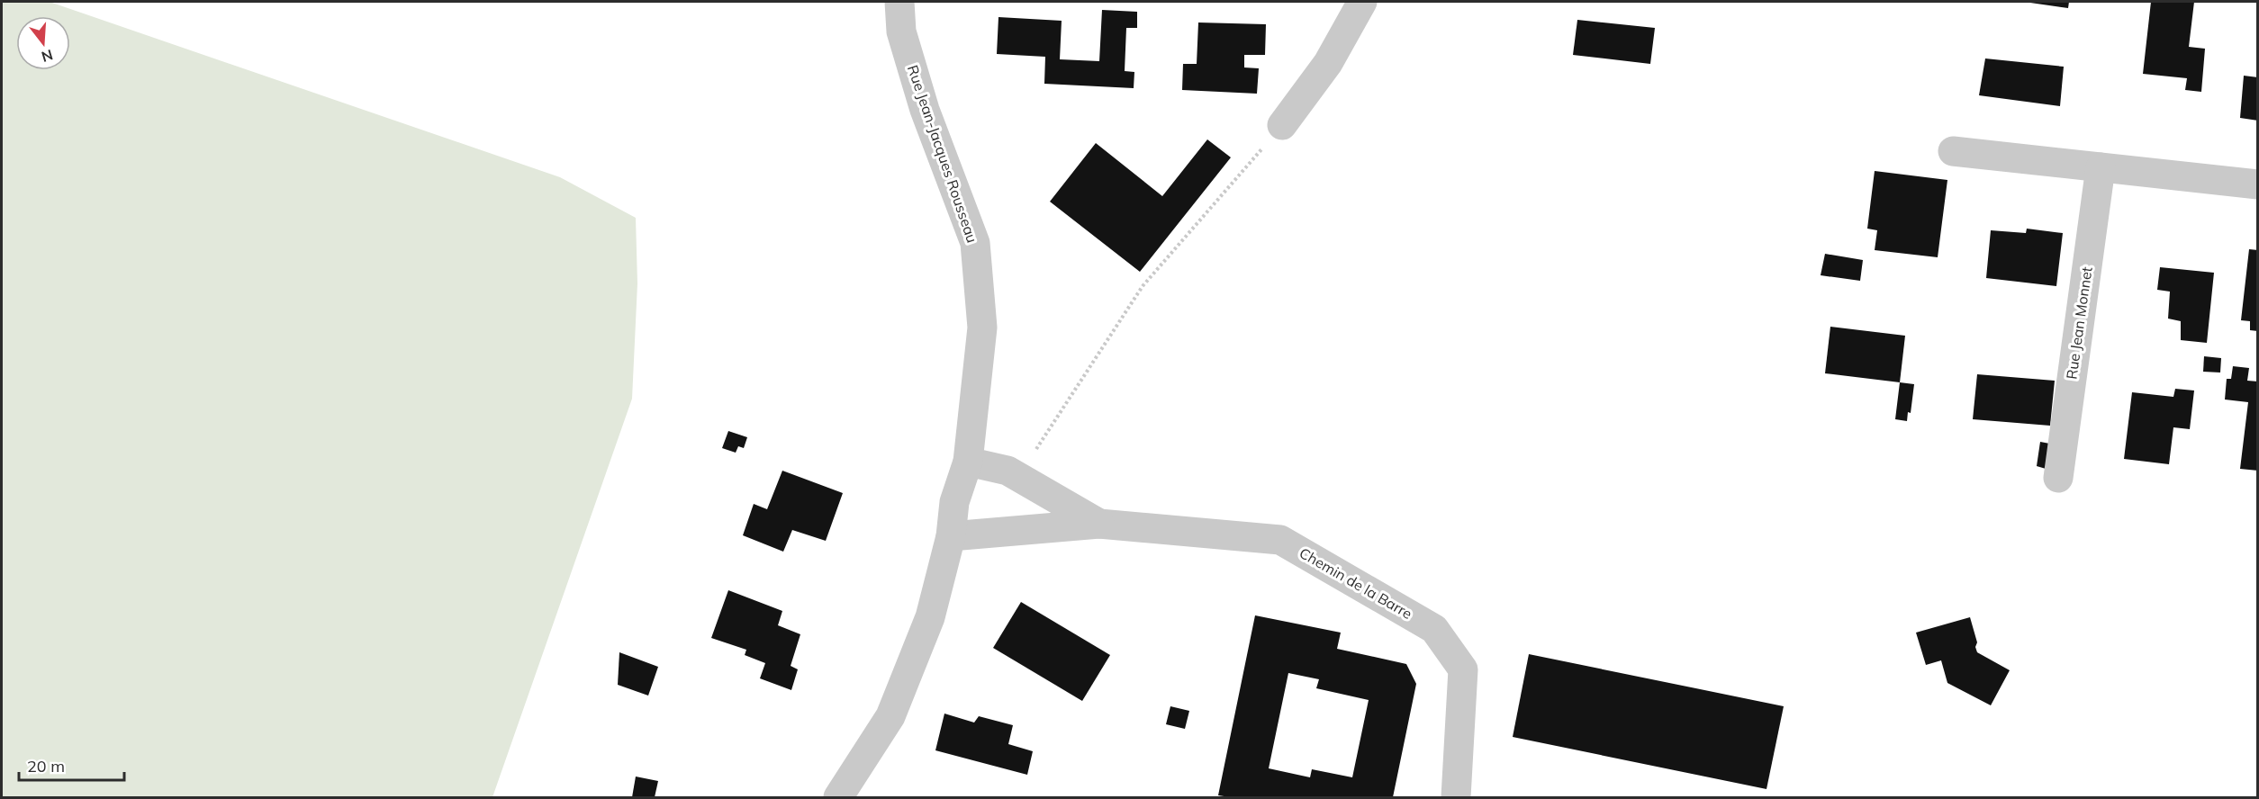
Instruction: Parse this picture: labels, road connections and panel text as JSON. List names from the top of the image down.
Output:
{
  "streets": {
    "street": ["Rue Jean-Jacques Rousseau", "Rue Jean Monnet", "Chemin de la Barre"]
  },
  "crossings": [
    ["Rue Jean-Jacques Rousseau", "Chemin de la Barre"]
  ],
  "scale_bar": "20 m",
  "north": "bottom"
}
